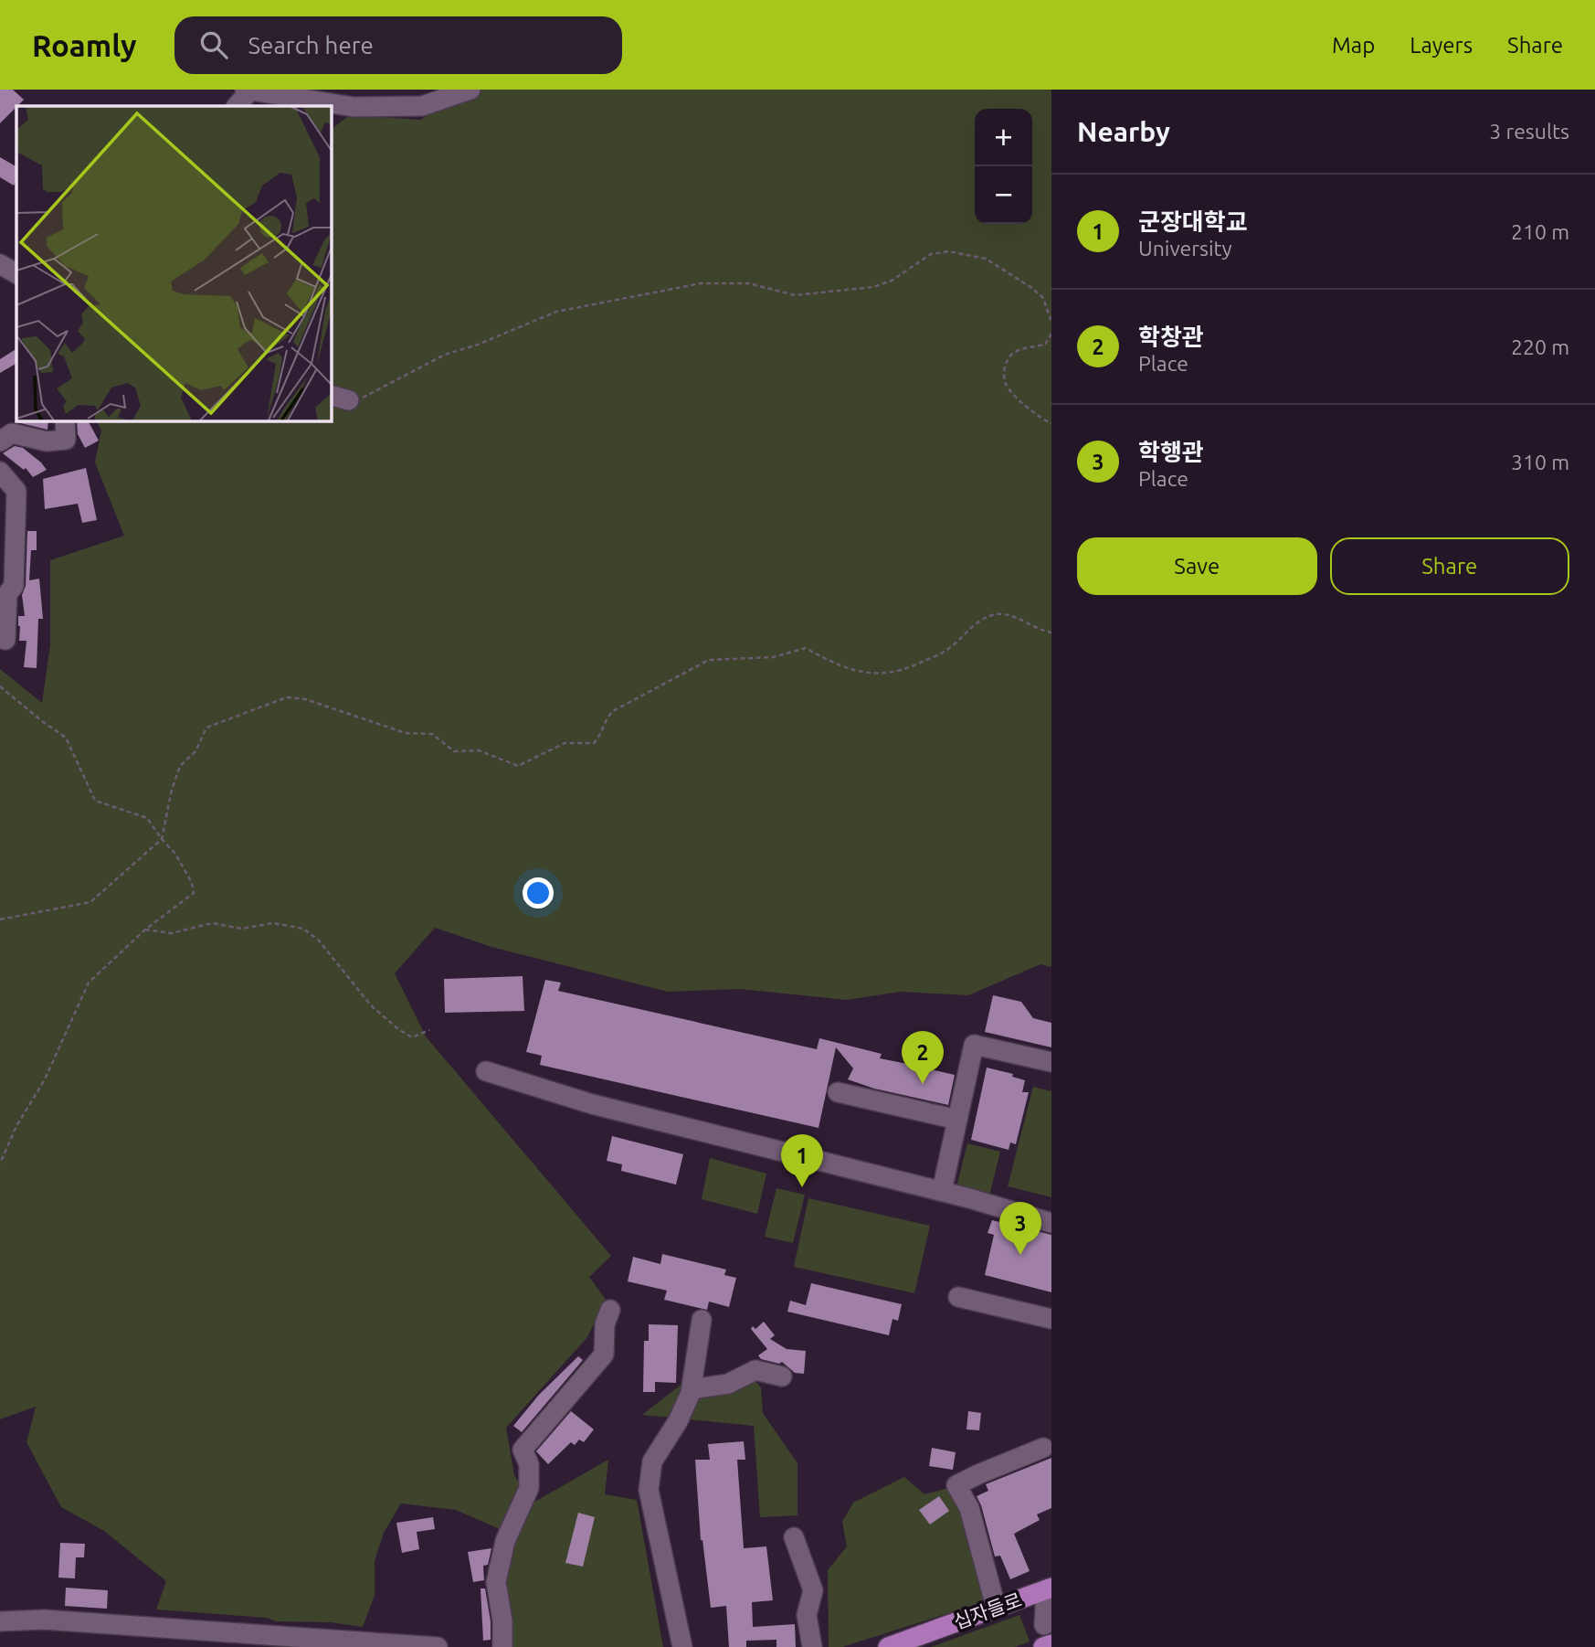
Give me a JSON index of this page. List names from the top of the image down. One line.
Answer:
{"streets":{"main road":["십자들로"]},"page":{"header":"Roamly","search":"Search here","nav":["Map","Layers","Share"],"heading":["Nearby","3 results"],"map_buttons":["+","−"],"list":[{"mark":"1","name":"군장대학교","note":"University","value":"210 m"},{"mark":"2","name":"학창관","note":"Place","value":"220 m"},{"mark":"3","name":"학행관","note":"Place","value":"310 m"}],"buttons":["Save","Share"],"pins":["2","1","3"]}}
